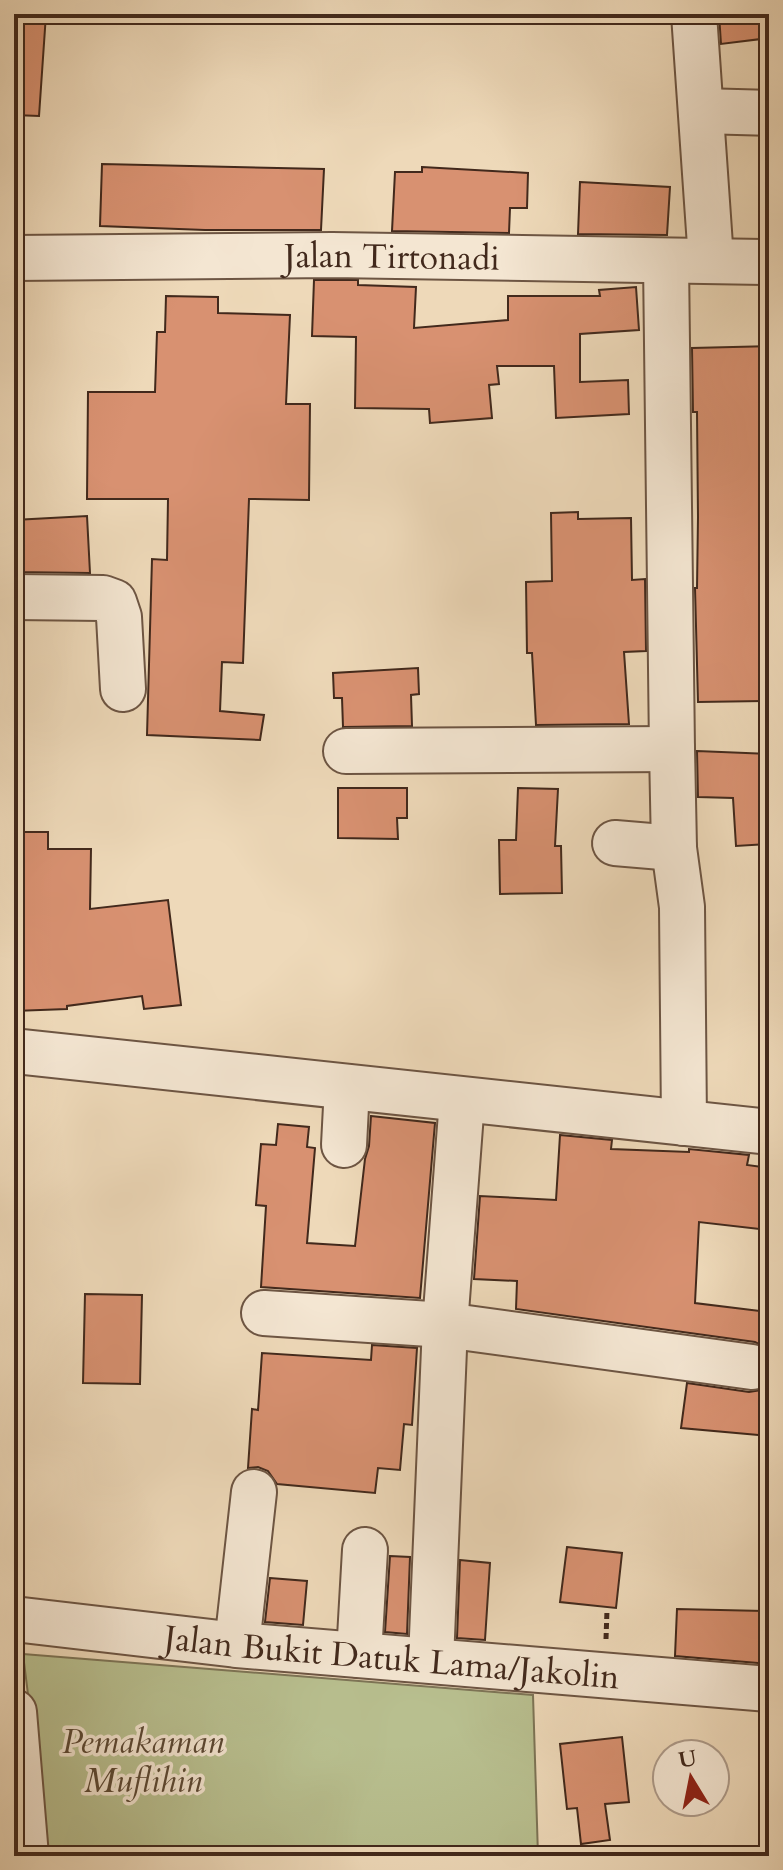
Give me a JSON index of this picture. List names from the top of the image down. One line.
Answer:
{"streets":{"street":["Jalan Tirtonadi","Jalan Bukit Datuk Lama/Jakolin"]},"parks":["Pemakaman Muflihin"],"north":"top"}
